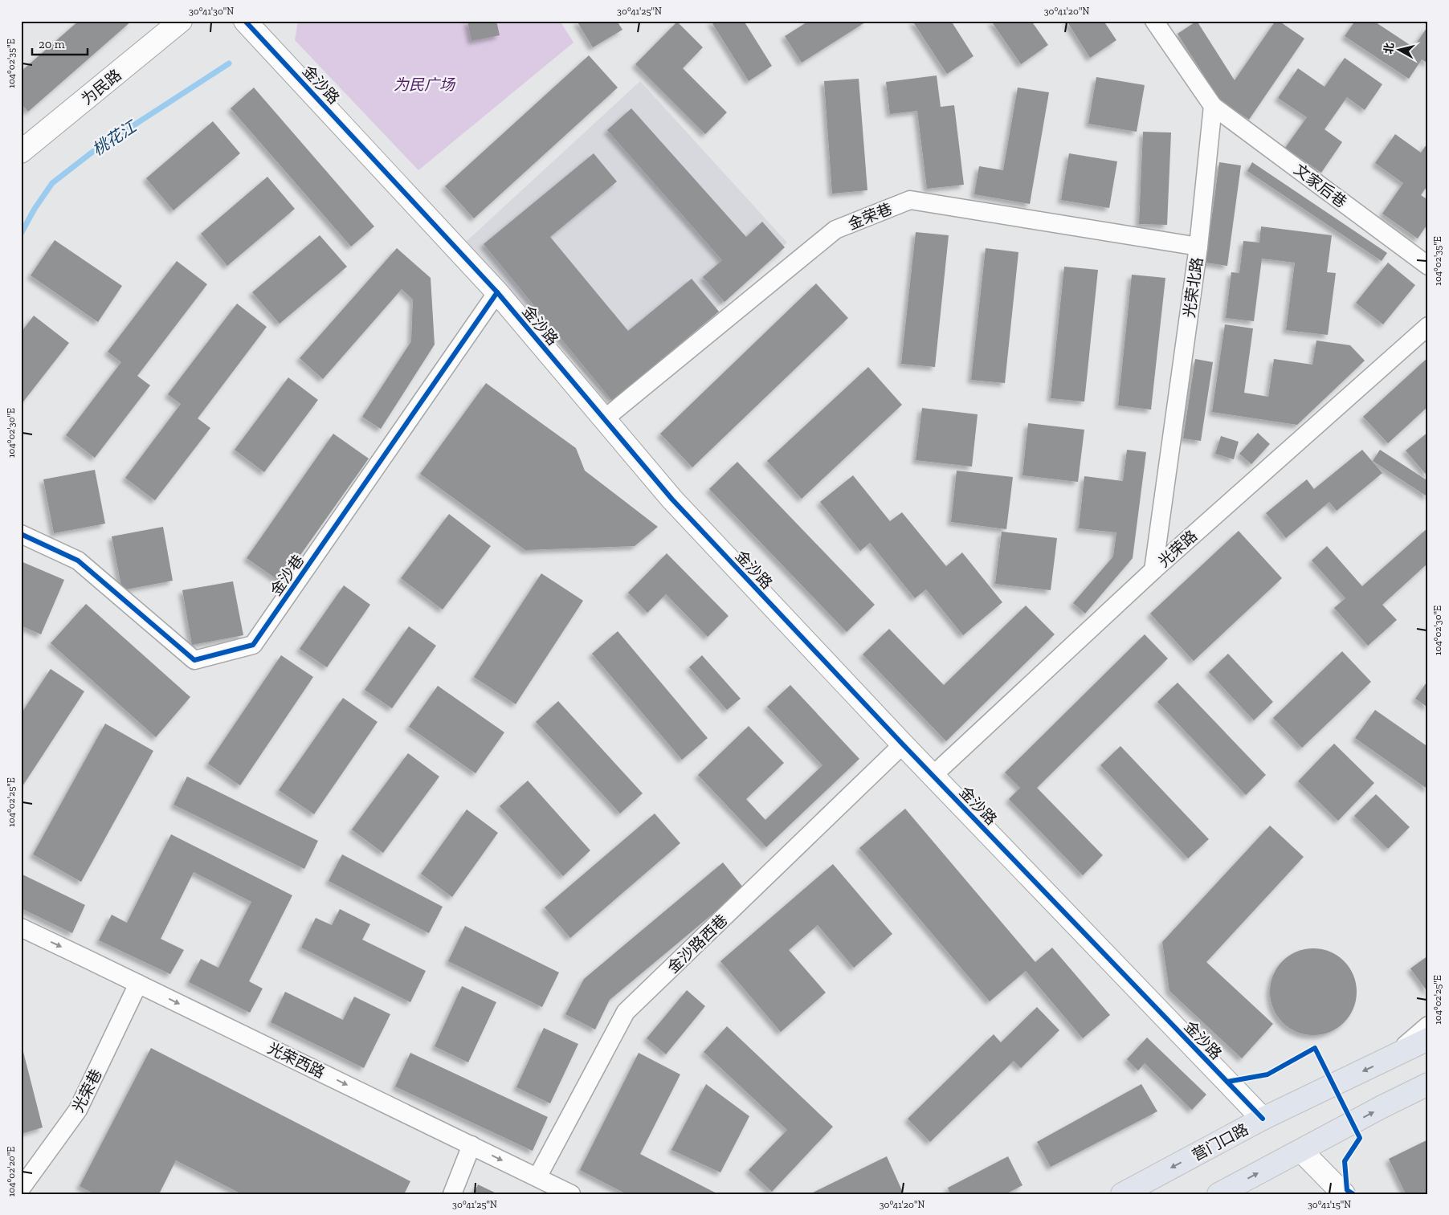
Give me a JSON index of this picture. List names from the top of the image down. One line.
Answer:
{"streets":{"highway":["营门口路"],"street":["金沙路","为民路","文家后巷","金荣巷","光荣北路","光荣路","金沙巷","金沙路西巷","光荣西路","光荣巷"]},"crossings":[["金沙路","金荣巷"],["金沙路","光荣路"],["金沙路","金沙巷"],["金沙路","金沙路西巷"],["金沙路","营门口路"],["文家后巷","光荣北路"],["金荣巷","光荣北路"],["光荣北路","光荣路"],["金沙路西巷","光荣西路"],["光荣西路","光荣巷"]],"one_way":["光荣西路"],"water":["桃花江"],"parks":["为民广场"],"scale_bar":"20 m","north":"left","coordinates":["30°41'30\"N","30°41'25\"N","30°41'20\"N","104°02'35\"E","104°02'30\"E","104°02'25\"E","104°02'20\"E","30°41'15\"N"]}
